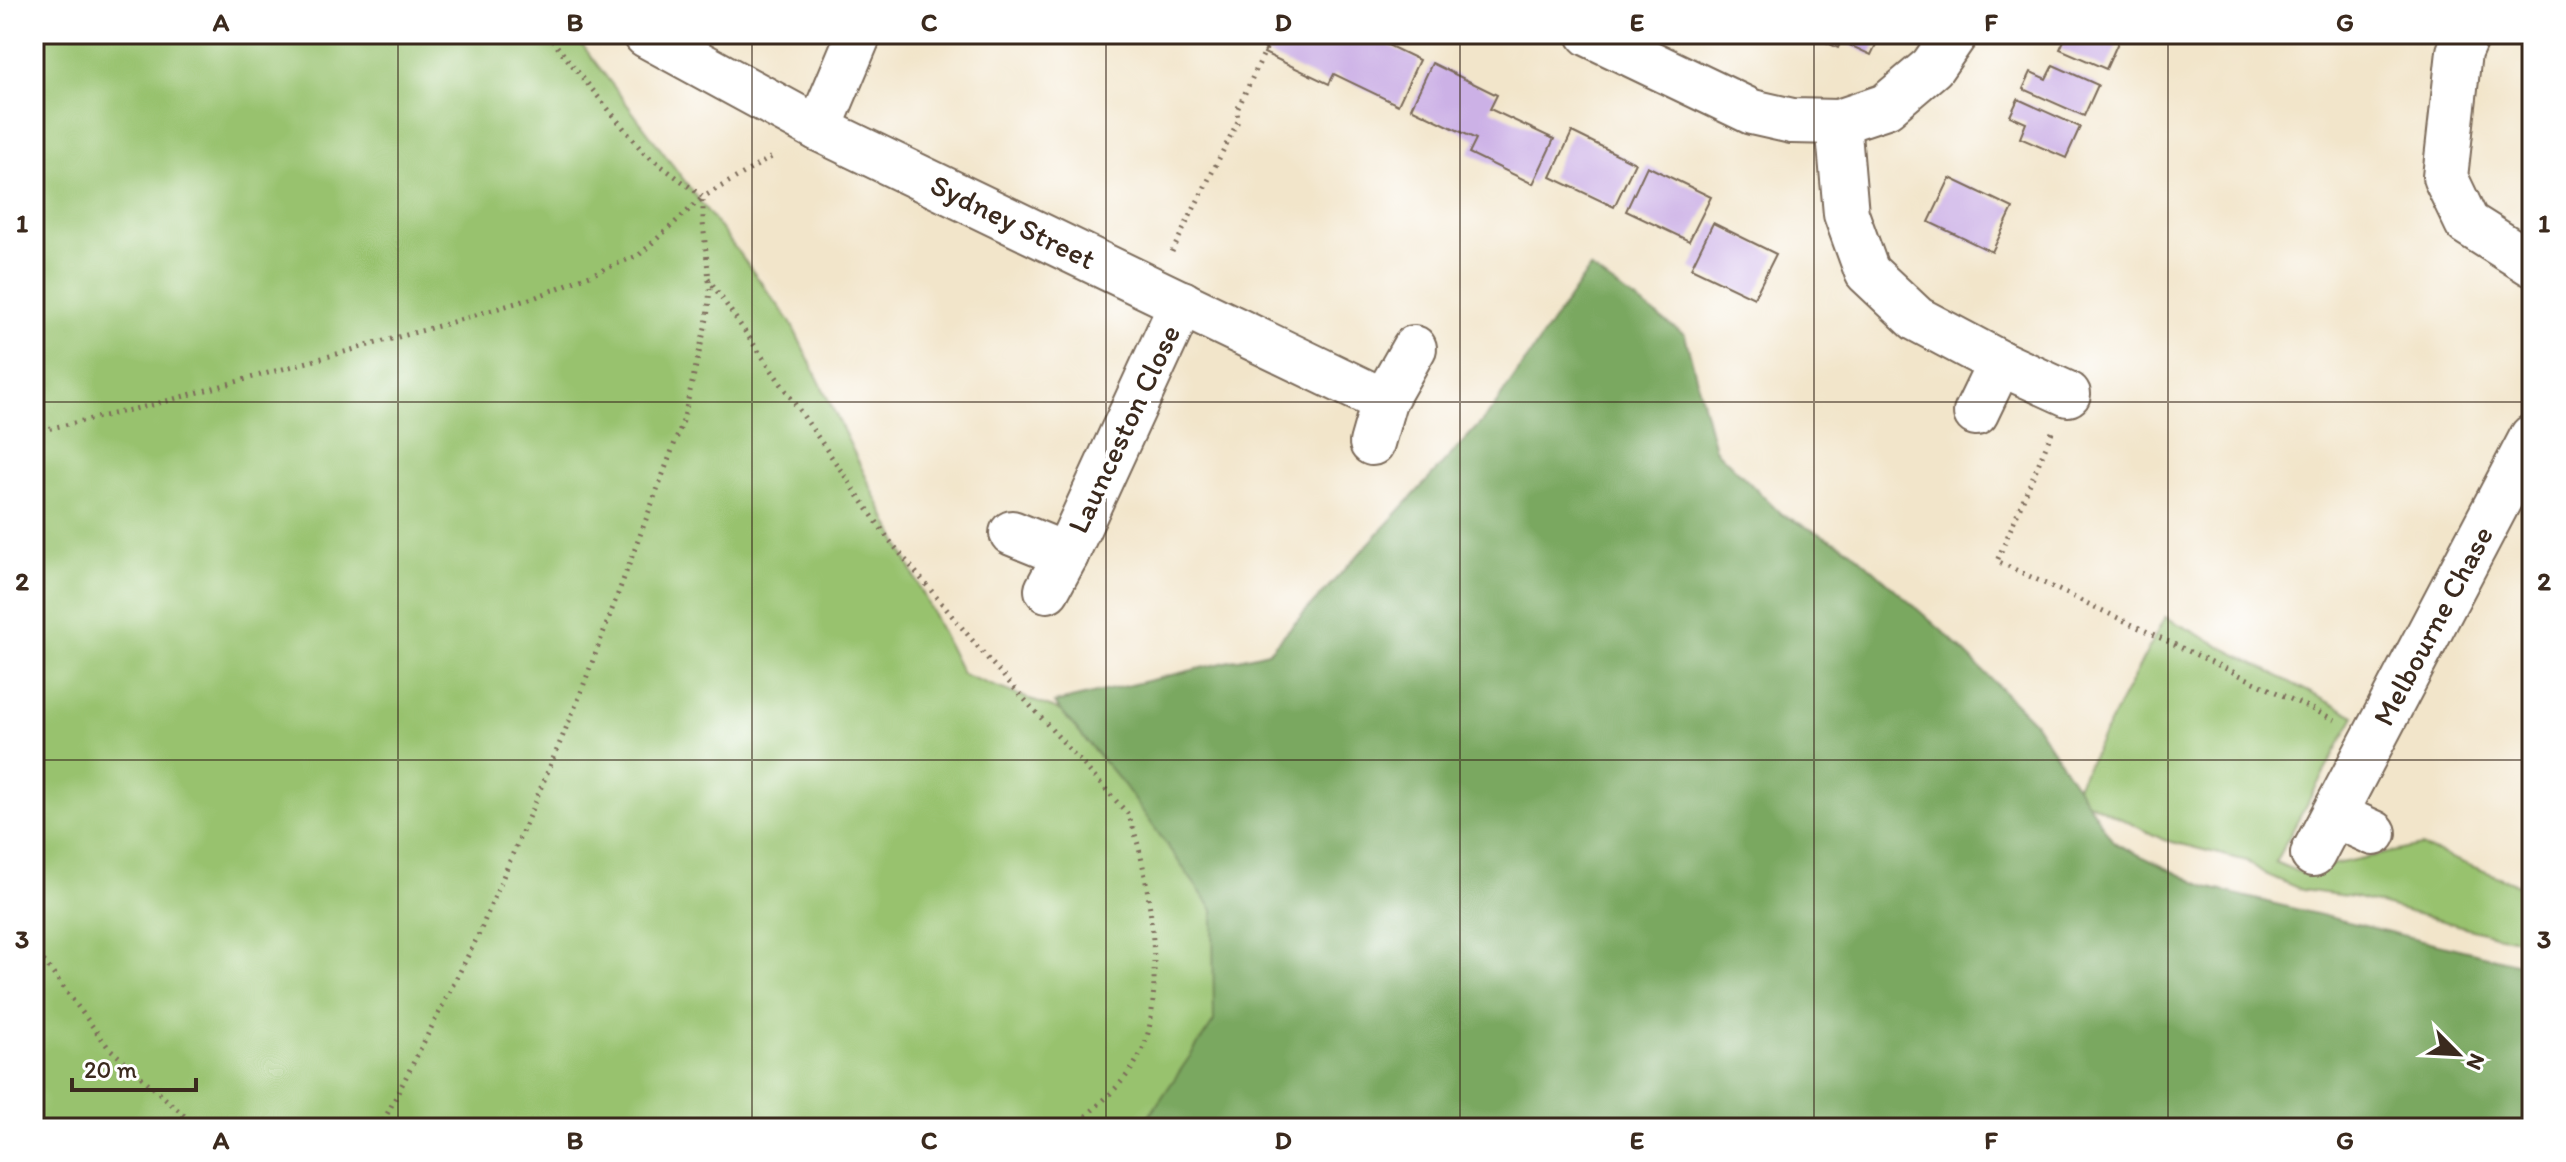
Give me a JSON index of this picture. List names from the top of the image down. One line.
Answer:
{"streets":{"street":["Sydney Street","Launceston Close","Melbourne Chase"]},"crossings":[["Sydney Street","Launceston Close"]],"scale_bar":"20 m","north":"bottom right","grid":{"columns":["A","B","C","D","E","F","G"],"rows":["1","2","3"]}}
